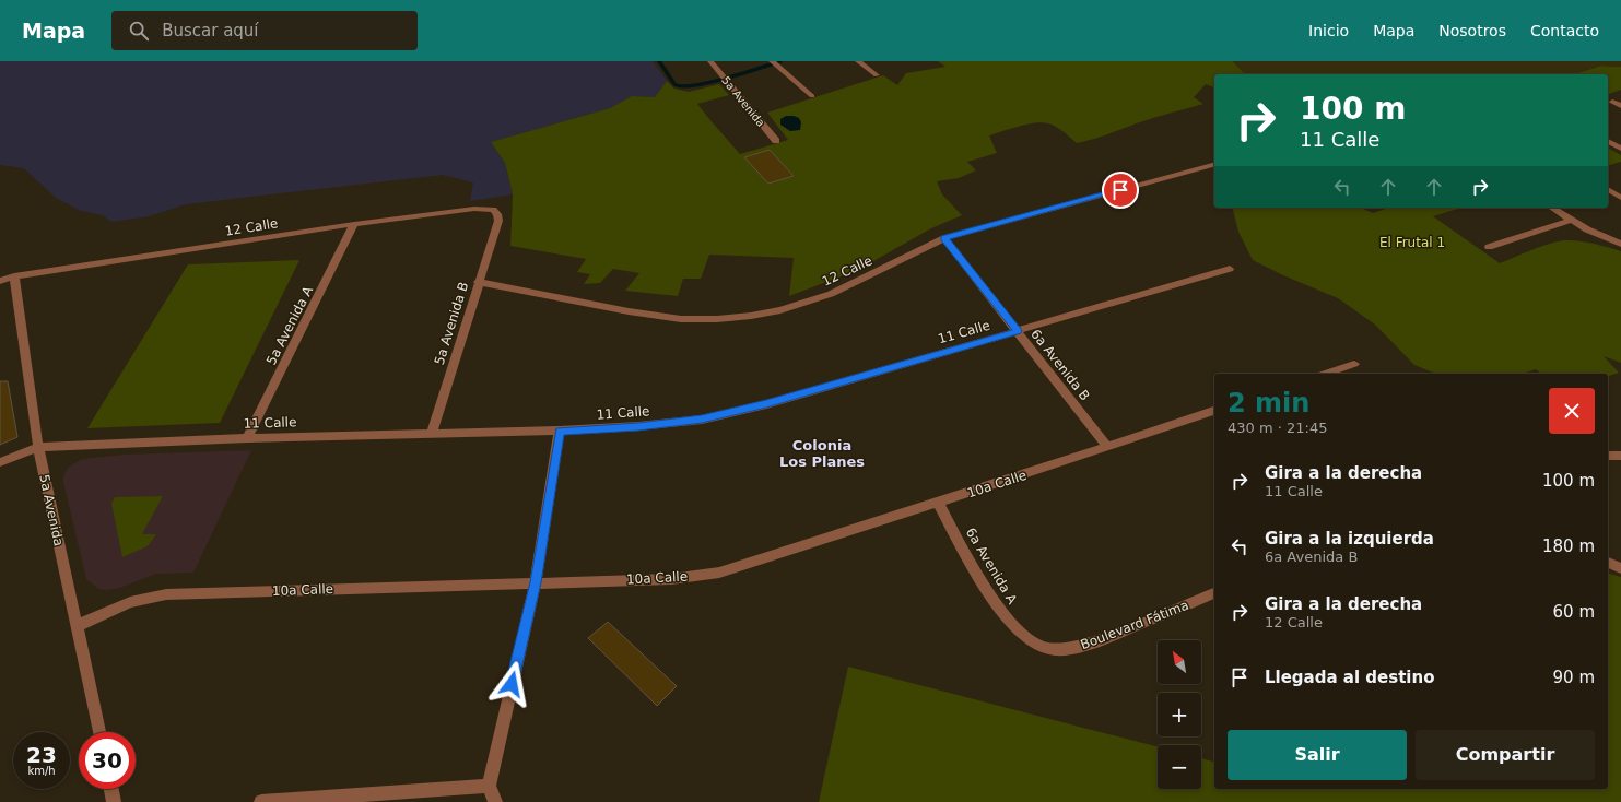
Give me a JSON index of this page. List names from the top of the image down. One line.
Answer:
{"streets":{"street":["5a Avenida","12 Calle","5a Avenida B","5a Avenida A","11 Calle","6a Avenida B","10a Calle","6a Avenida A","Boulevard Fátima"]},"crossings":[["5a Avenida","12 Calle"],["5a Avenida","11 Calle"],["5a Avenida","10a Calle"],["12 Calle","5a Avenida B"],["12 Calle","5a Avenida A"],["12 Calle","6a Avenida B"],["5a Avenida B","11 Calle"],["5a Avenida A","11 Calle"],["11 Calle","6a Avenida B"],["6a Avenida B","10a Calle"],["10a Calle","6a Avenida A"],["6a Avenida A","Boulevard Fátima"]],"districts":["Colonia Los Planes"],"parks":["El Frutal 1"],"north":"top left","page":{"header":"Mapa","search":"Buscar aquí","nav":["Inicio","Mapa","Nosotros","Contacto"],"turn":["100 m","11 Calle"],"heading":["2 min","430 m · 21:45"],"list":[{"name":"Gira a la derecha","note":"11 Calle","value":"100 m"},{"name":"Gira a la izquierda","note":"6a Avenida B","value":"180 m"},{"name":"Gira a la derecha","note":"12 Calle","value":"60 m"},{"name":"Llegada al destino","value":"90 m"}],"map_buttons":["+","−"],"buttons":["Salir","Compartir"],"speed":"23 km/h","limit":"30"}}
